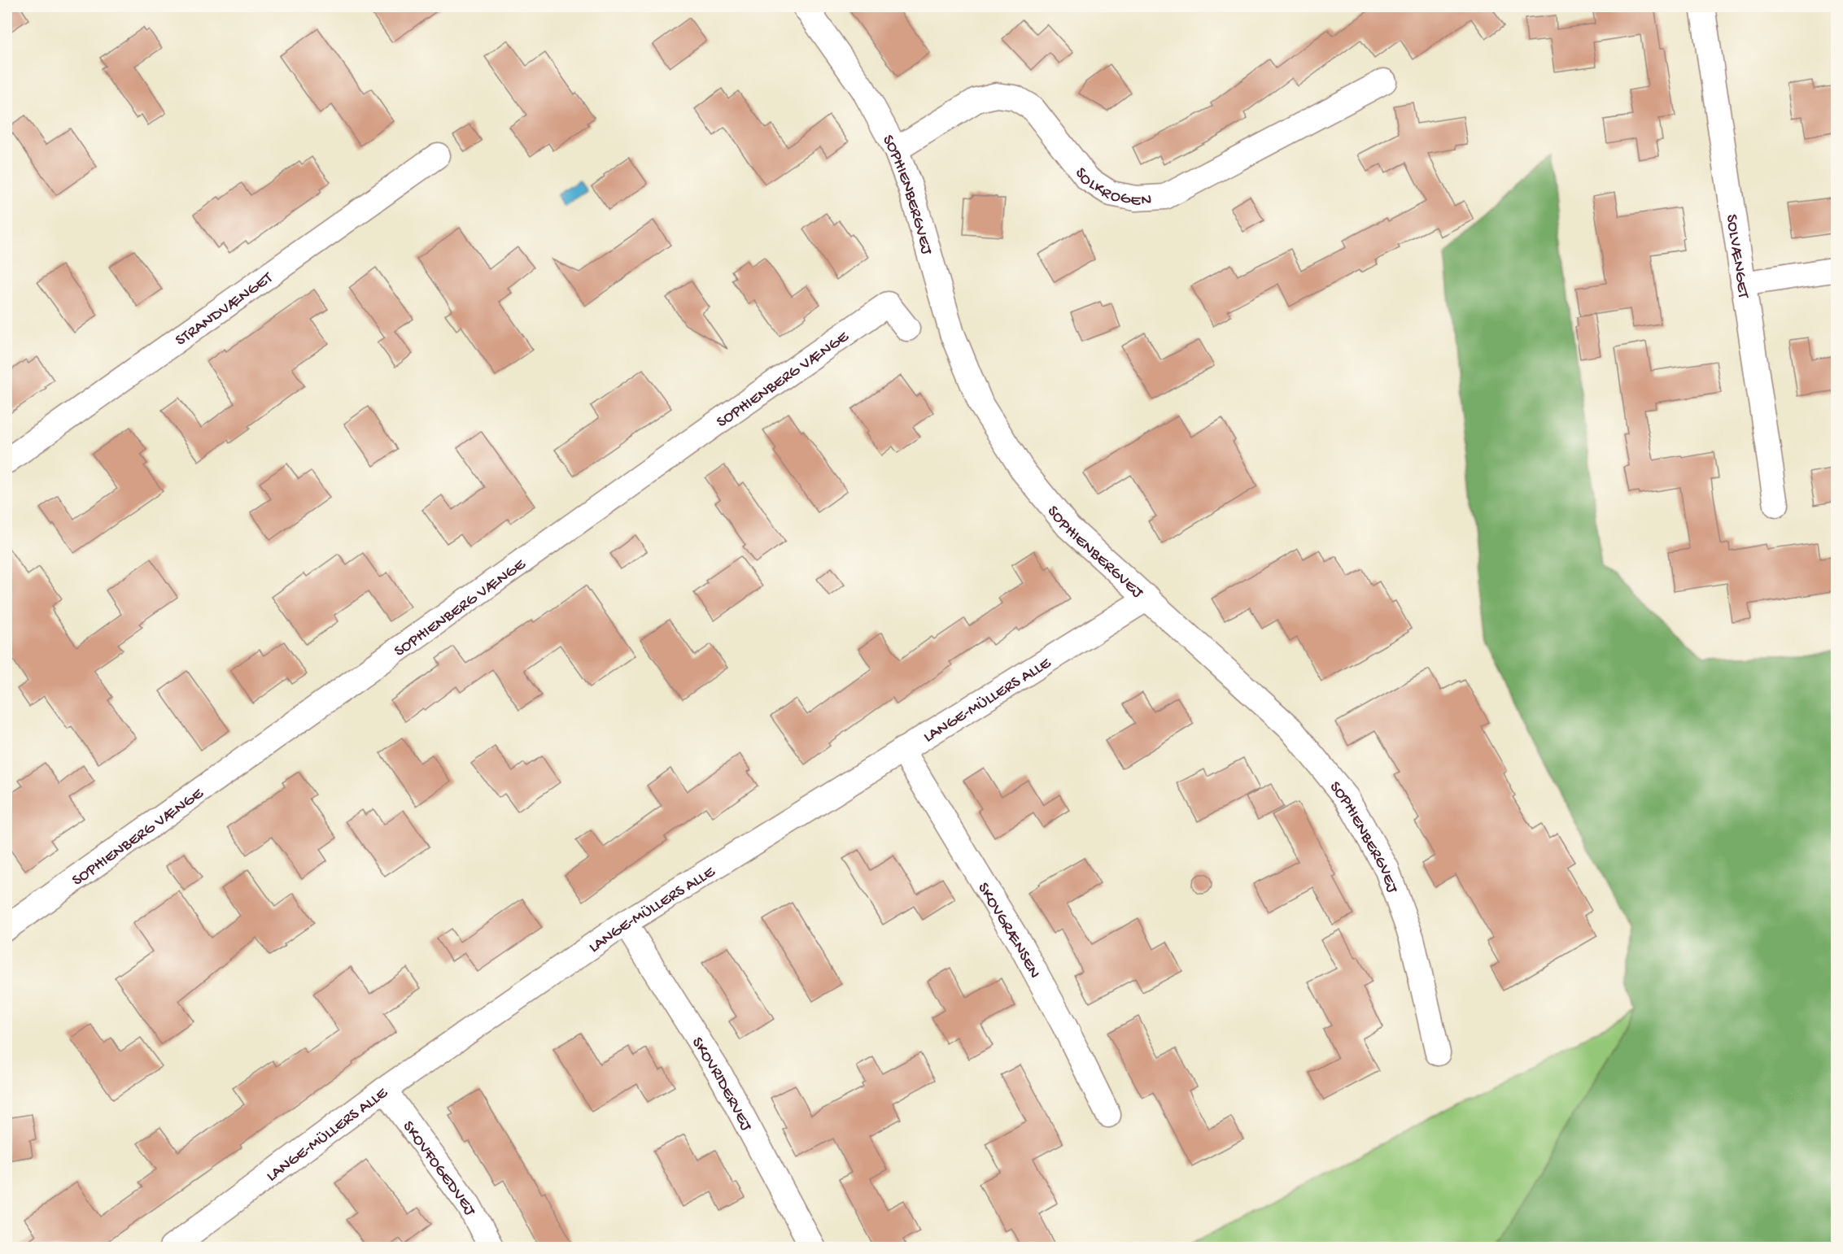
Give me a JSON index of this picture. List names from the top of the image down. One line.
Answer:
{"streets":{"street":["SOLKROGEN","SOPHIENBERGVEJ","SOLVÆNGET","STRANDVÆNGET","SOPHIENBERG VÆNGE","LANGE-MÜLLERS ALLE","SKOVGRÆNSEN","SKOVRIDERVEJ","SKOVFOGEDVEJ"]},"crossings":[["SOLKROGEN","SOPHIENBERGVEJ"],["SOPHIENBERGVEJ","LANGE-MÜLLERS ALLE"],["LANGE-MÜLLERS ALLE","SKOVGRÆNSEN"],["LANGE-MÜLLERS ALLE","SKOVRIDERVEJ"],["LANGE-MÜLLERS ALLE","SKOVFOGEDVEJ"]]}
